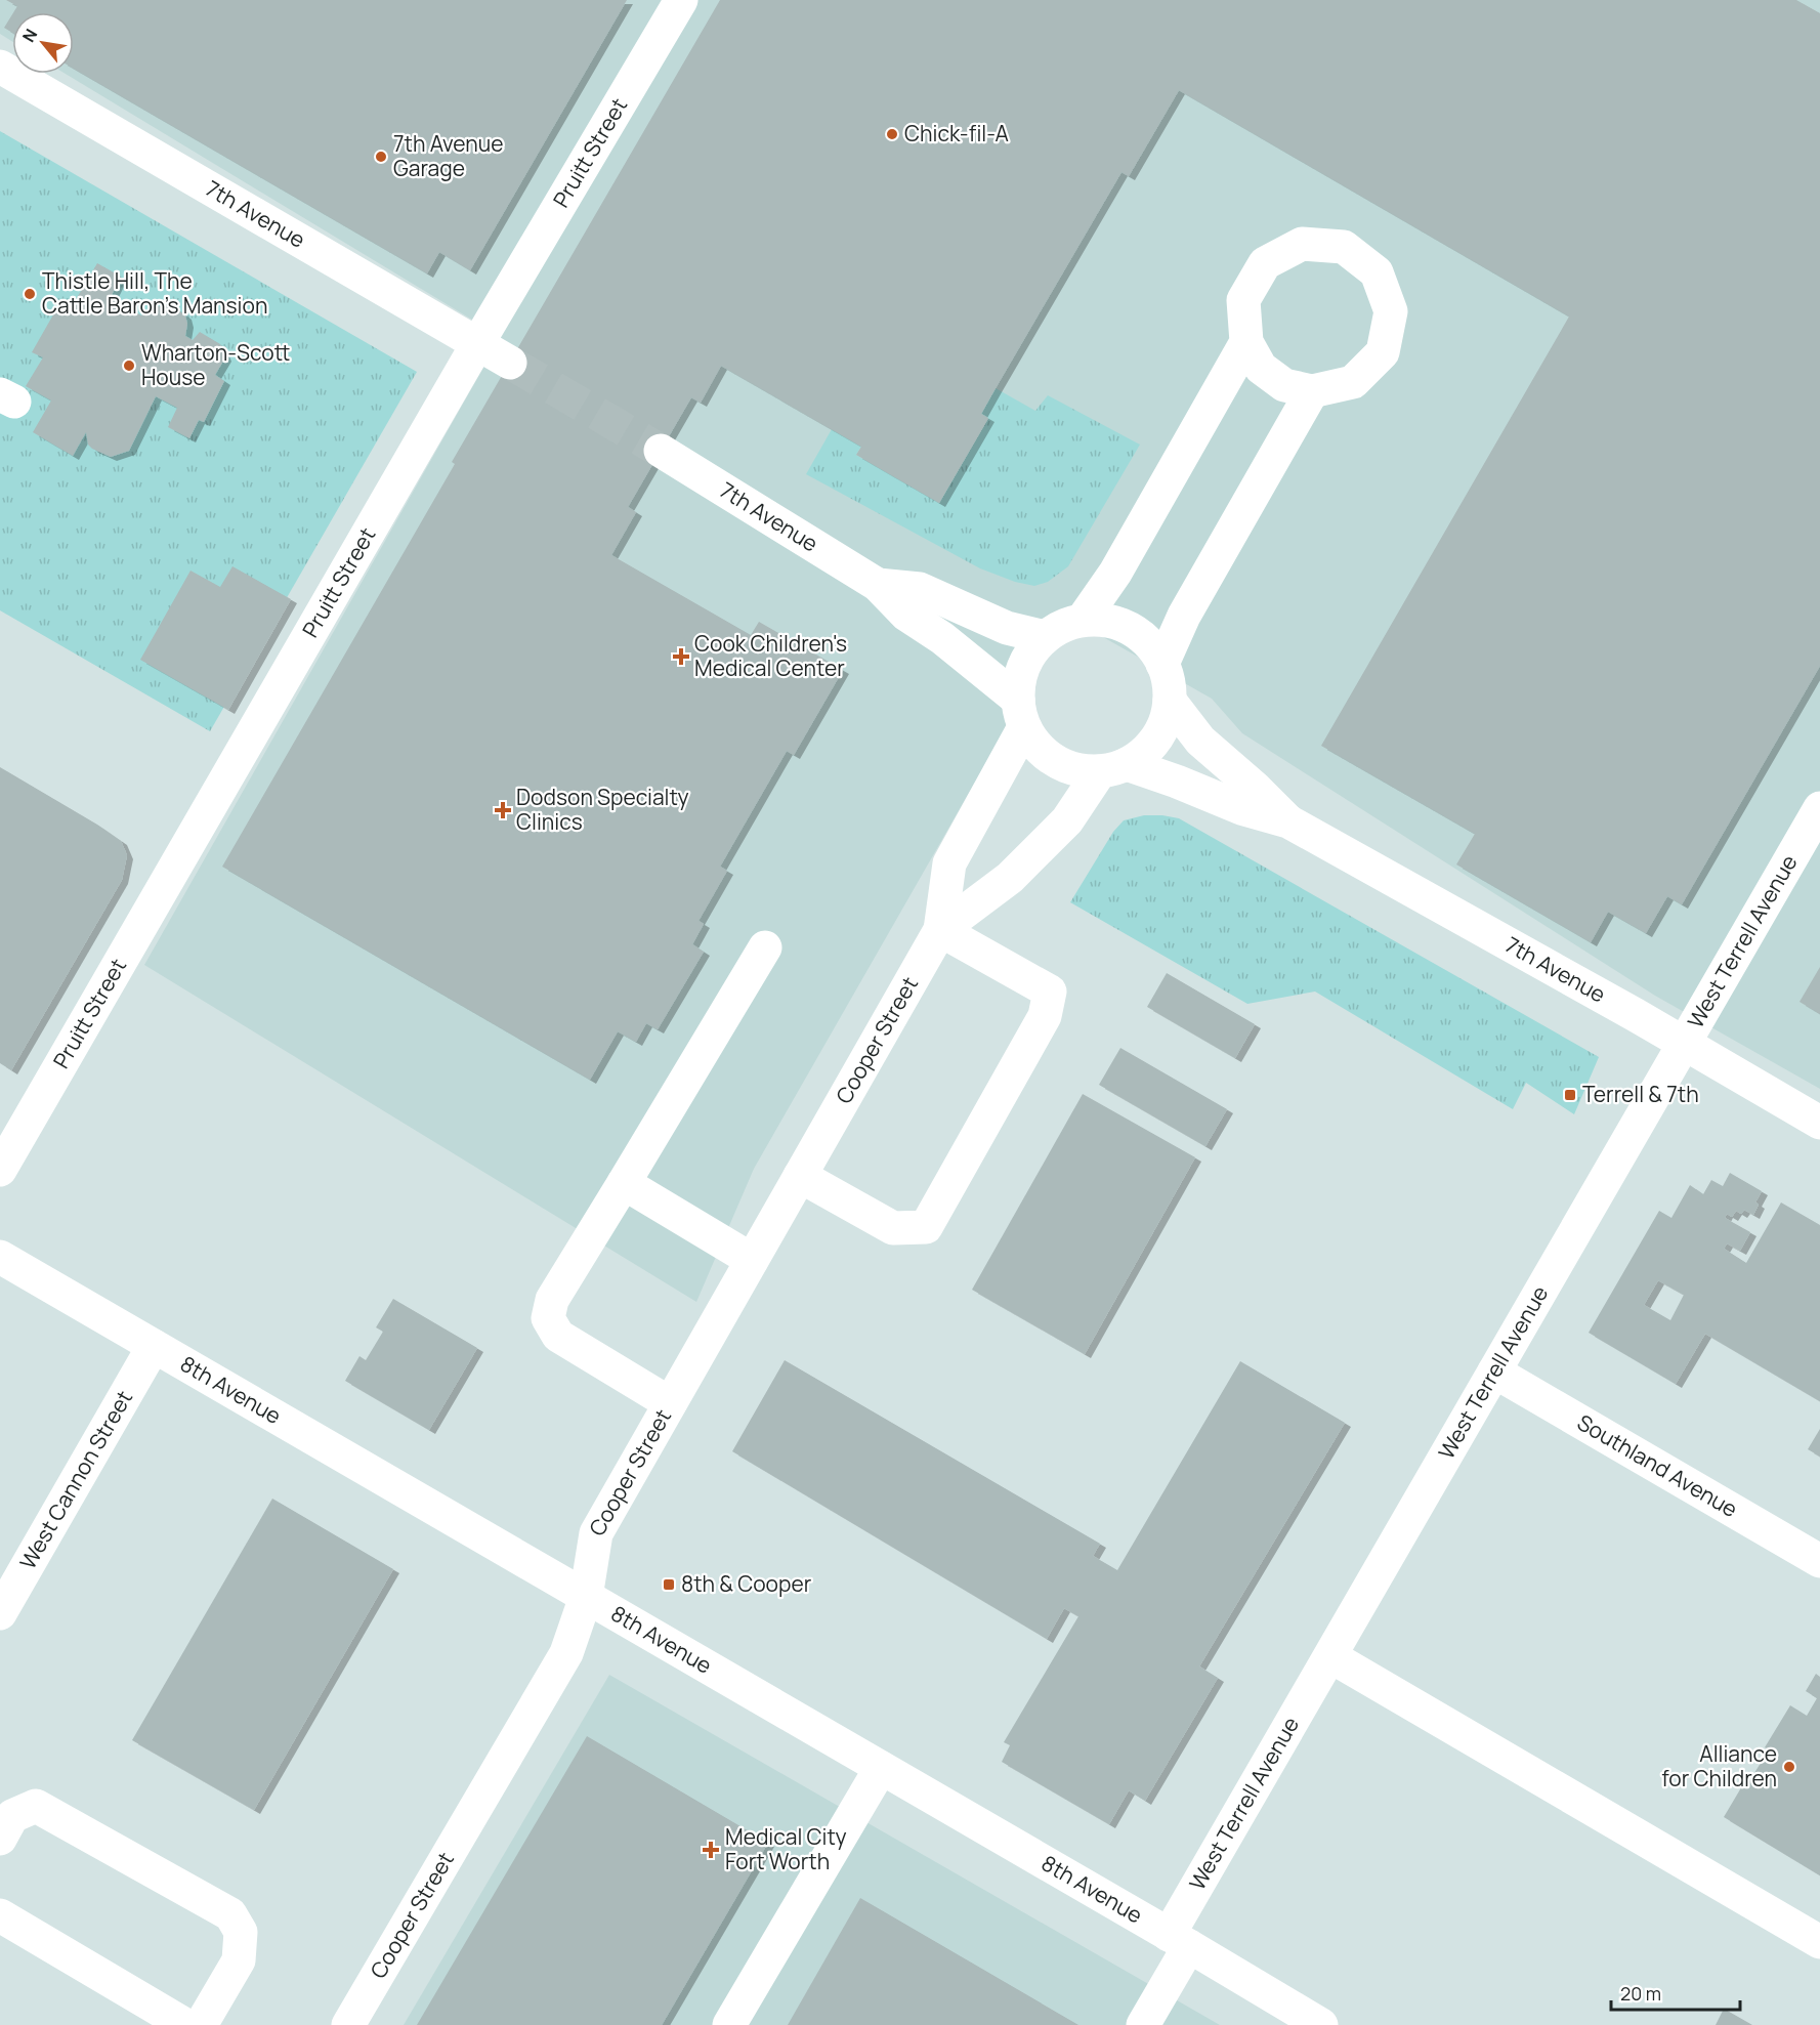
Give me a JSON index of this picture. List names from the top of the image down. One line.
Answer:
{"streets":{"street":["Pruitt Street","7th Avenue","West Terrell Avenue","Cooper Street","8th Avenue","Southland Avenue","West Cannon Street"]},"crossings":[["Pruitt Street","7th Avenue"],["7th Avenue","West Terrell Avenue"],["7th Avenue","Cooper Street"],["West Terrell Avenue","8th Avenue"],["West Terrell Avenue","Southland Avenue"],["Cooper Street","8th Avenue"],["8th Avenue","West Cannon Street"]],"places":{"other":["Chick-fil-A","7th Avenue Garage","Thistle Hill, The Cattle Baron's Mansion","Wharton-Scott House","Alliance for Children"],"health":["Cook Children's Medical Center","Dodson Specialty Clinics","Medical City Fort Worth"],"transit":["Terrell & 7th","8th & Cooper"]},"scale_bar":"20 m","north":"top left"}
